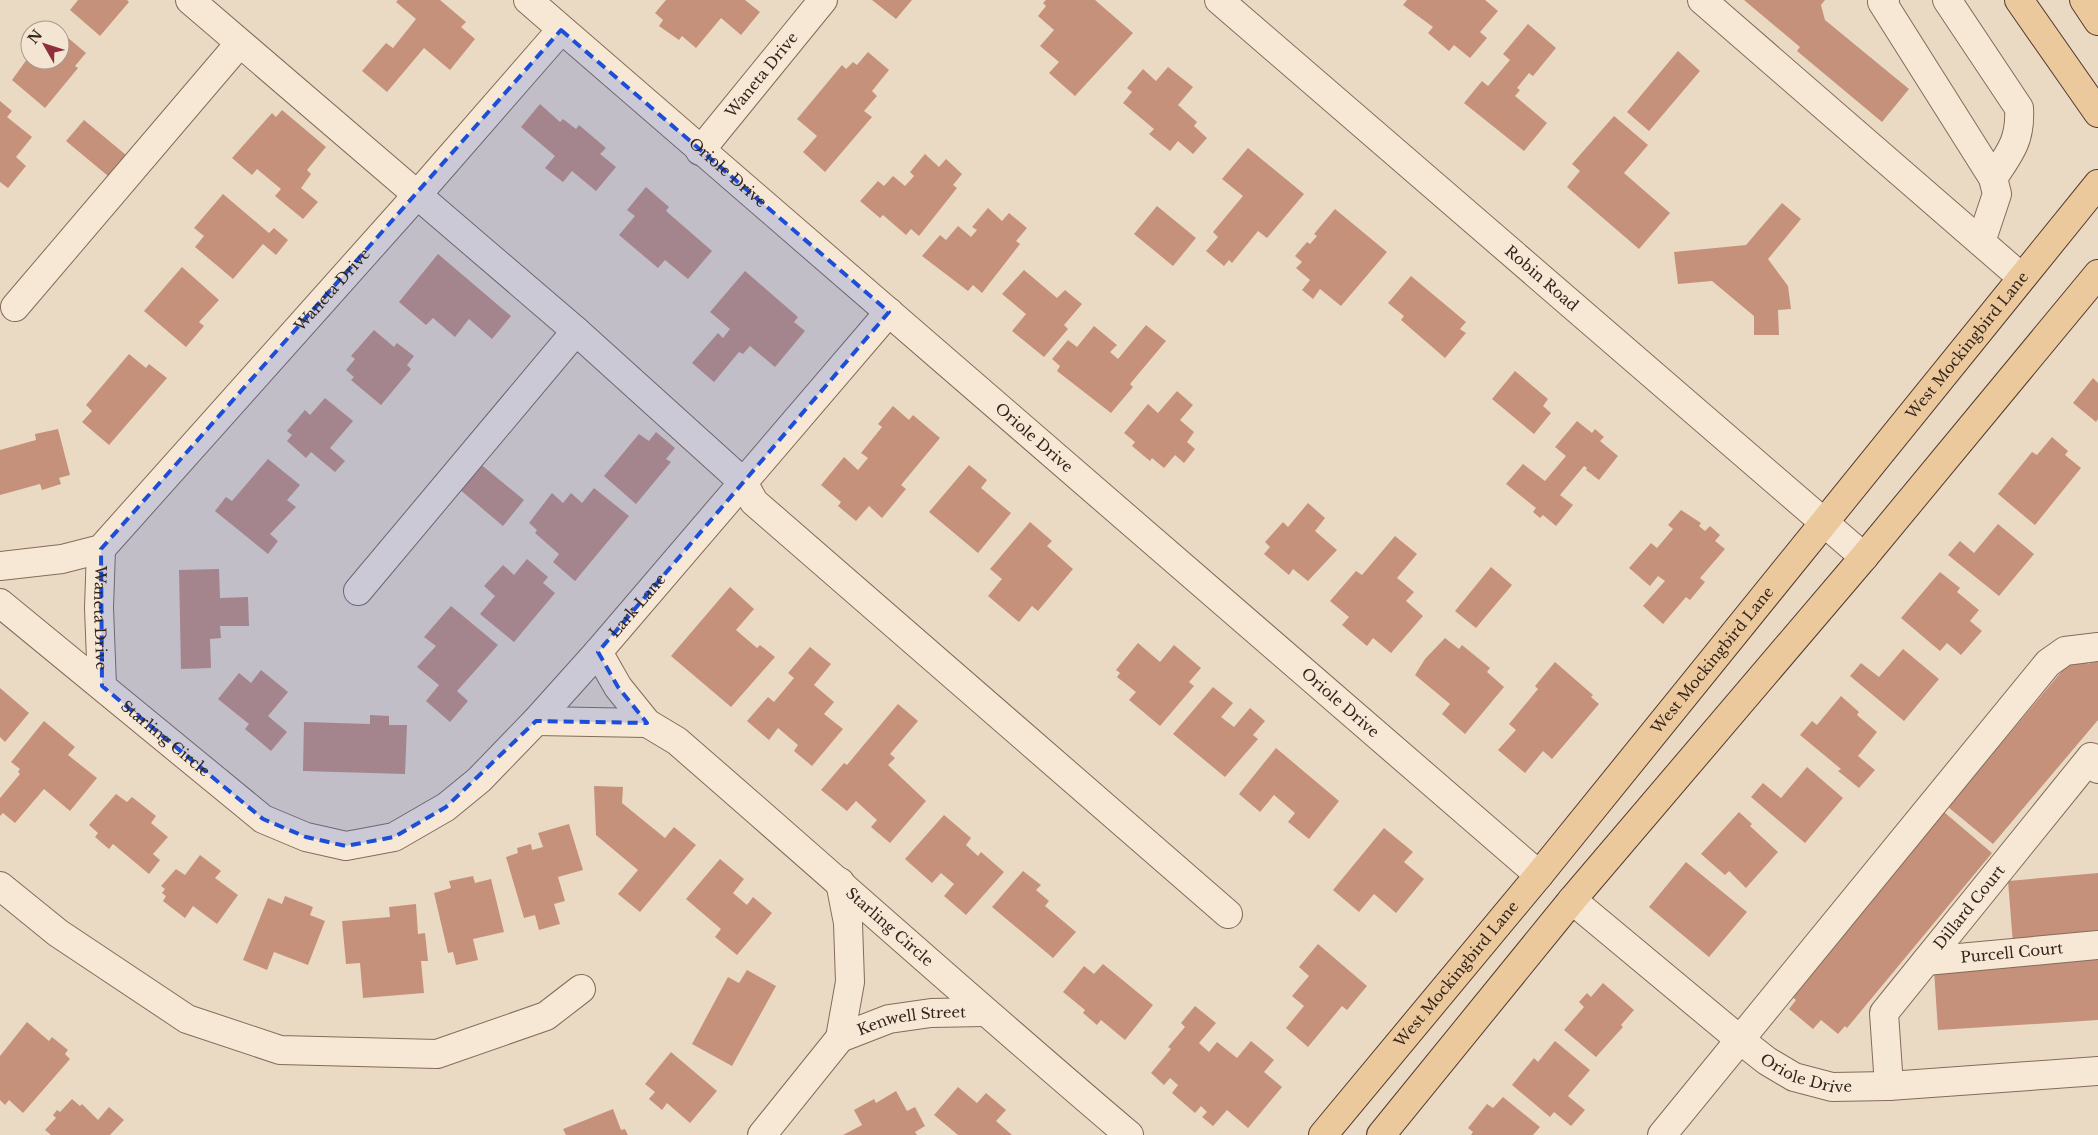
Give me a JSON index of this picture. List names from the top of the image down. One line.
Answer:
{"streets":{"main road":["West Mockingbird Lane"],"street":["Waneta Drive","Oriole Drive","Robin Road","Lark Lane","Starling Circle","Dillard Court","Purcell Court","Kenwell Street"]},"crossings":[["Waneta Drive","Oriole Drive"],["Waneta Drive","Starling Circle"],["Oriole Drive","West Mockingbird Lane"],["Oriole Drive","Lark Lane"],["Oriole Drive","Dillard Court"],["Robin Road","West Mockingbird Lane"],["Lark Lane","Starling Circle"],["Starling Circle","Kenwell Street"],["Dillard Court","Purcell Court"]],"north":"top left"}
